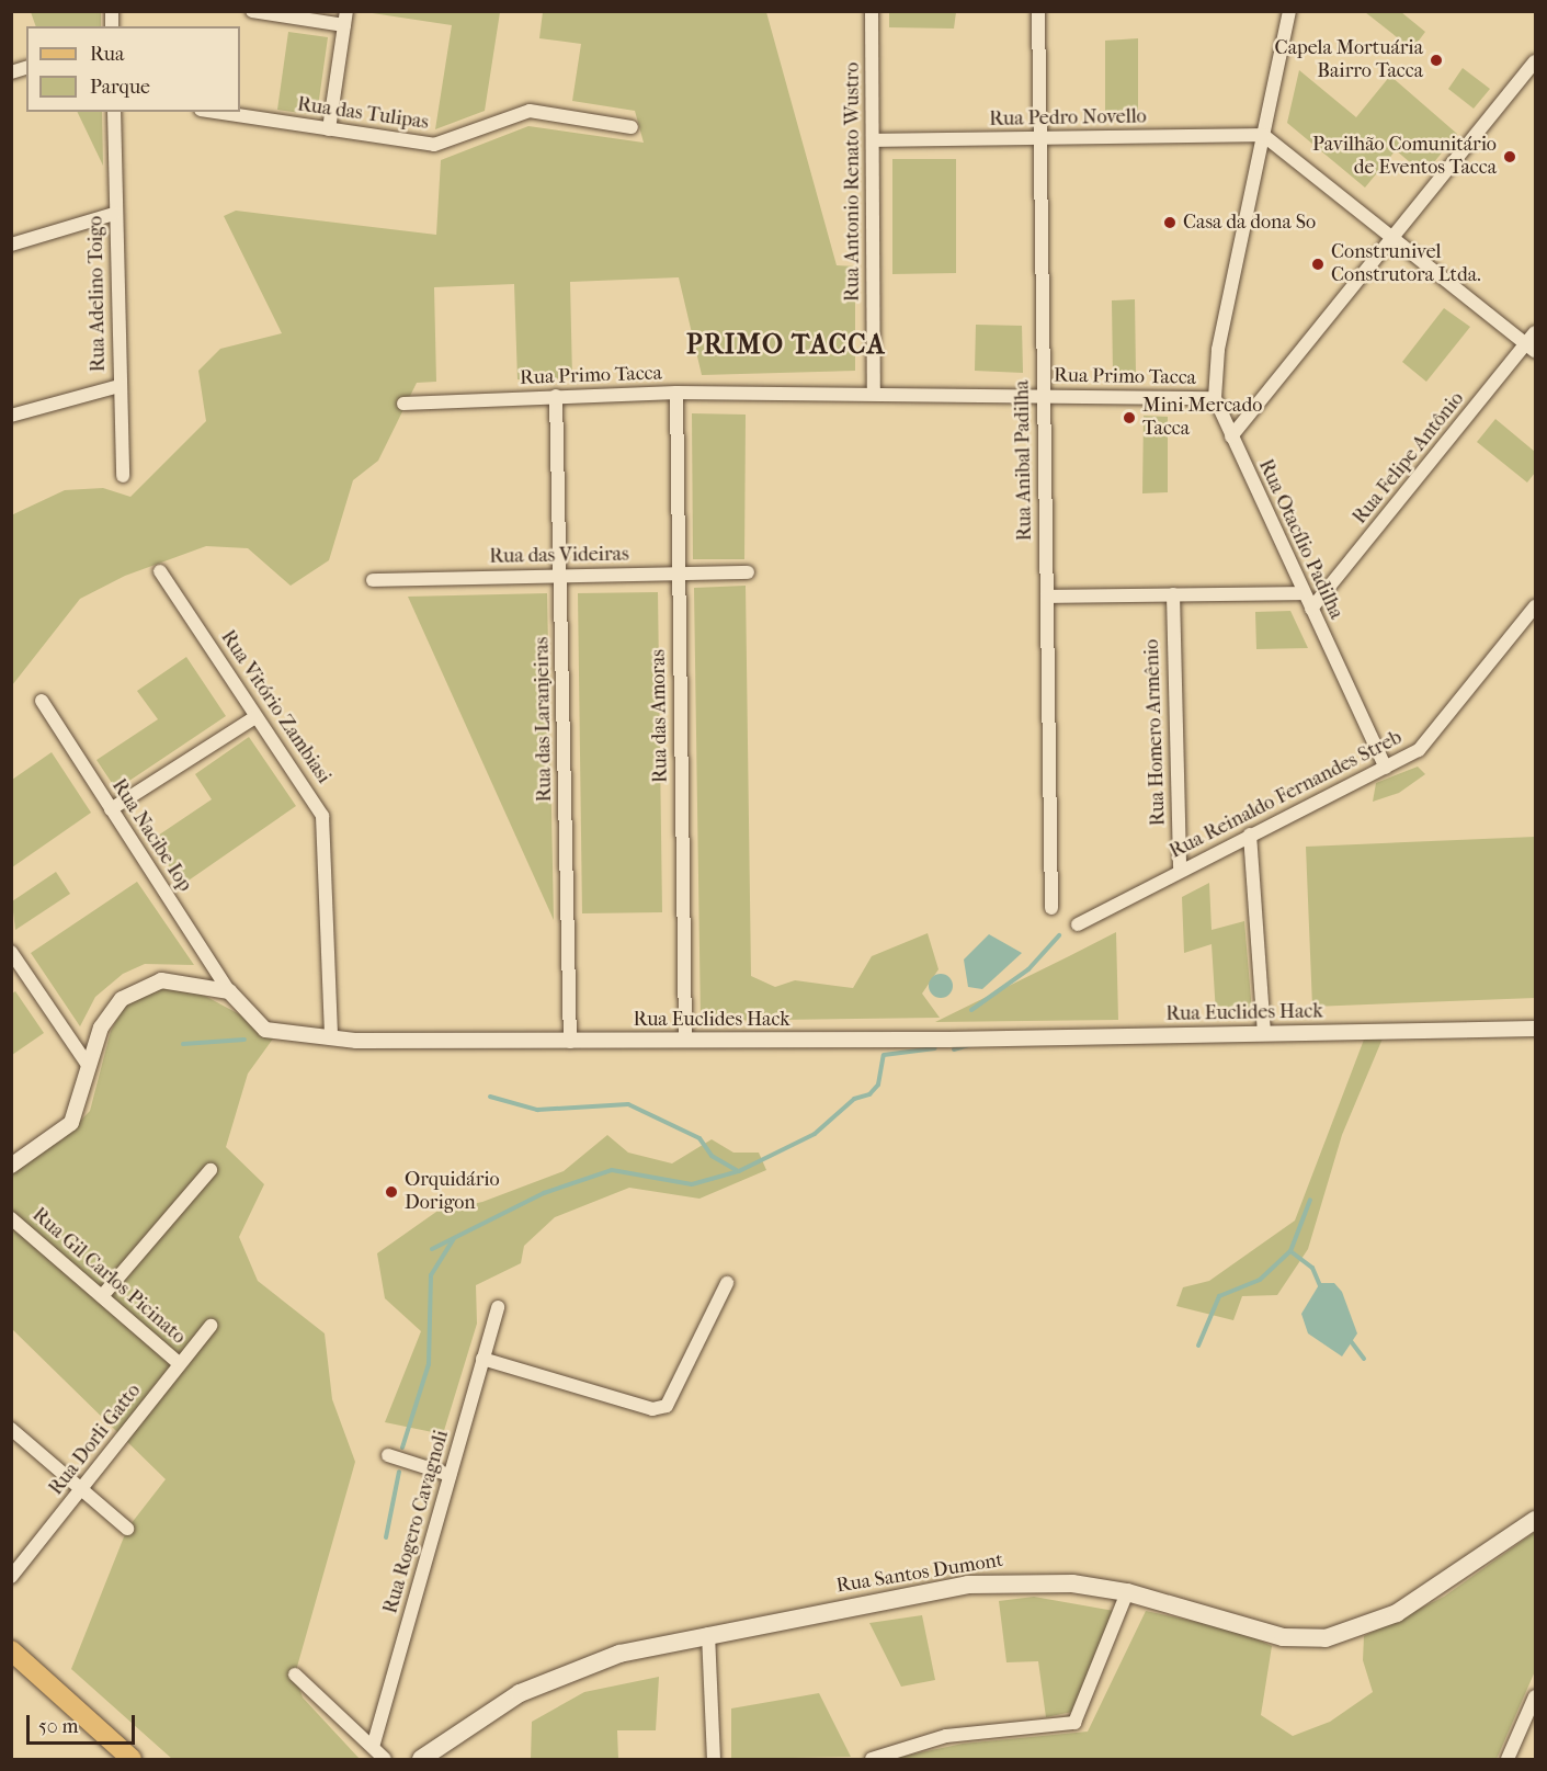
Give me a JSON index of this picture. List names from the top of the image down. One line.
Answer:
{"streets":{"main road":["Rua Santos Dumont"],"street":["Rua das Tulipas","Rua Pedro Novello","Rua Antonio Renato Wustro","Rua Adelino Toigo","Rua Primo Tacca","Rua Felipe Antônio","Rua Anibal Padilha","Rua Otacílio Padilha","Rua das Videiras","Rua Vitório Zambiasi","Rua das Amoras","Rua das Laranjeiras","Rua Homero Armênio","Rua Reinaldo Fernandes Streb","Rua Nacibe Iop","Rua Euclides Hack","Rua Gil Carlos Picinato","Rua Dorli Gatto","Rua Rogero Cavagnoli"]},"crossings":[["Rua Pedro Novello","Rua Antonio Renato Wustro"],["Rua Pedro Novello","Rua Anibal Padilha"],["Rua Pedro Novello","Rua Otacílio Padilha"],["Rua Antonio Renato Wustro","Rua Primo Tacca"],["Rua Primo Tacca","Rua Anibal Padilha"],["Rua Primo Tacca","Rua Otacílio Padilha"],["Rua Primo Tacca","Rua das Amoras"],["Rua Primo Tacca","Rua das Laranjeiras"],["Rua Felipe Antônio","Rua Otacílio Padilha"],["Rua Otacílio Padilha","Rua Reinaldo Fernandes Streb"],["Rua das Videiras","Rua das Amoras"],["Rua das Videiras","Rua das Laranjeiras"],["Rua Vitório Zambiasi","Rua Euclides Hack"],["Rua das Amoras","Rua Euclides Hack"],["Rua das Laranjeiras","Rua Euclides Hack"],["Rua Homero Armênio","Rua Reinaldo Fernandes Streb"],["Rua Nacibe Iop","Rua Euclides Hack"],["Rua Gil Carlos Picinato","Rua Dorli Gatto"]],"districts":["PRIMO TACCA"],"places":["Capela Mortuária Bairro Tacca","Pavilhão Comunitário de Eventos Tacca","Casa da dona So","Construnivel Construtora Ltda.","Mini Mercado Tacca","Orquidário Dorigon"],"legend":["Rua","Parque"],"scale_bar":"50 m"}
